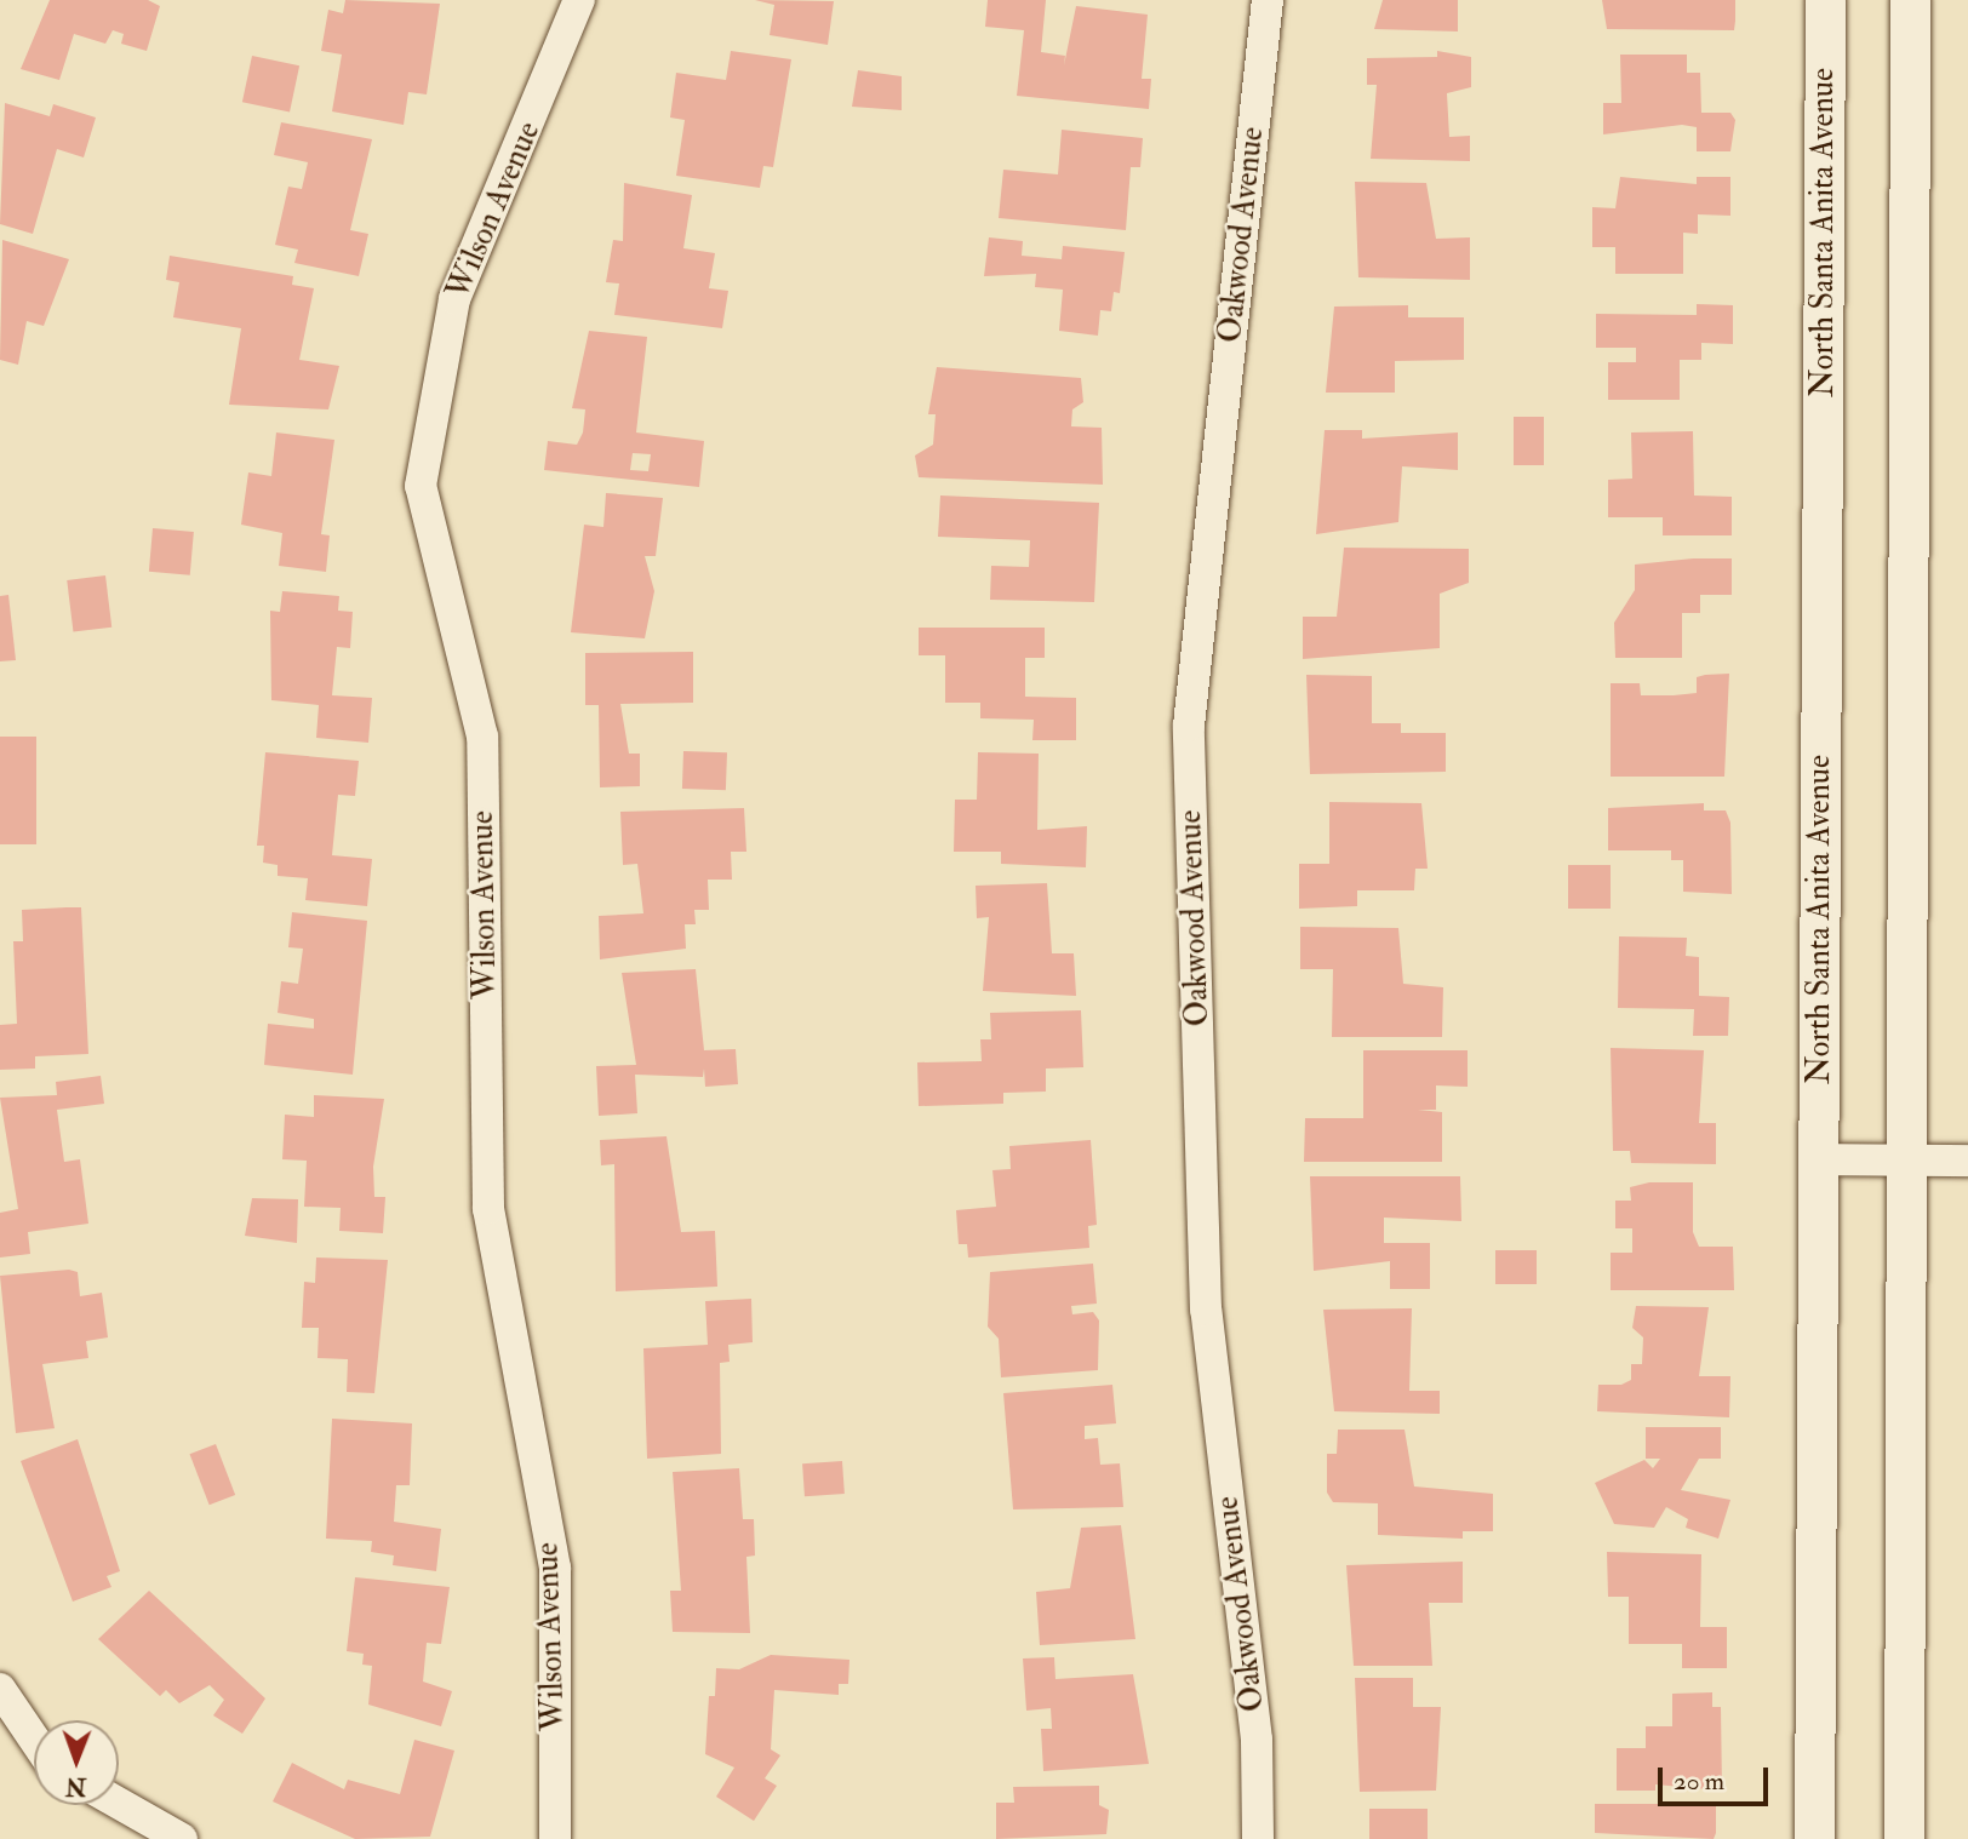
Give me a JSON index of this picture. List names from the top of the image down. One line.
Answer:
{"streets":{"street":["Wilson Avenue","North Santa Anita Avenue","Oakwood Avenue"]},"scale_bar":"20 m","north":"bottom"}
